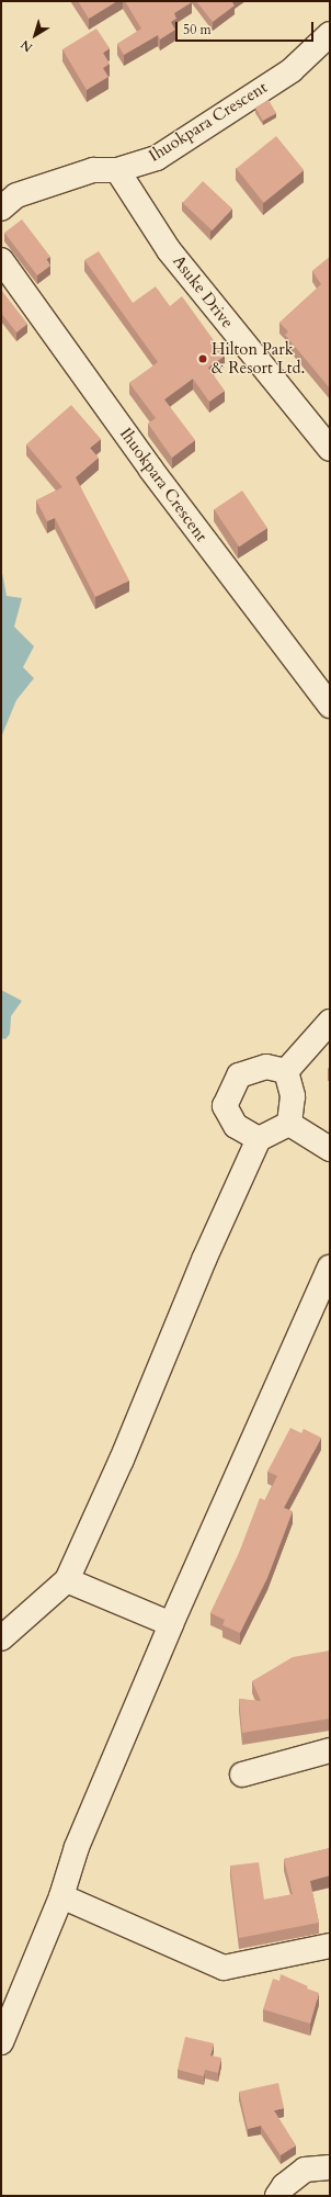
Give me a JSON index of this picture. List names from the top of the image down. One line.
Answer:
{"streets":{"street":["Ihuokpara Crescent","Asuke Drive"]},"crossings":[["Ihuokpara Crescent","Asuke Drive"]],"places":["Hilton Park & Resort Ltd."],"scale_bar":"50 m","north":"bottom left"}
